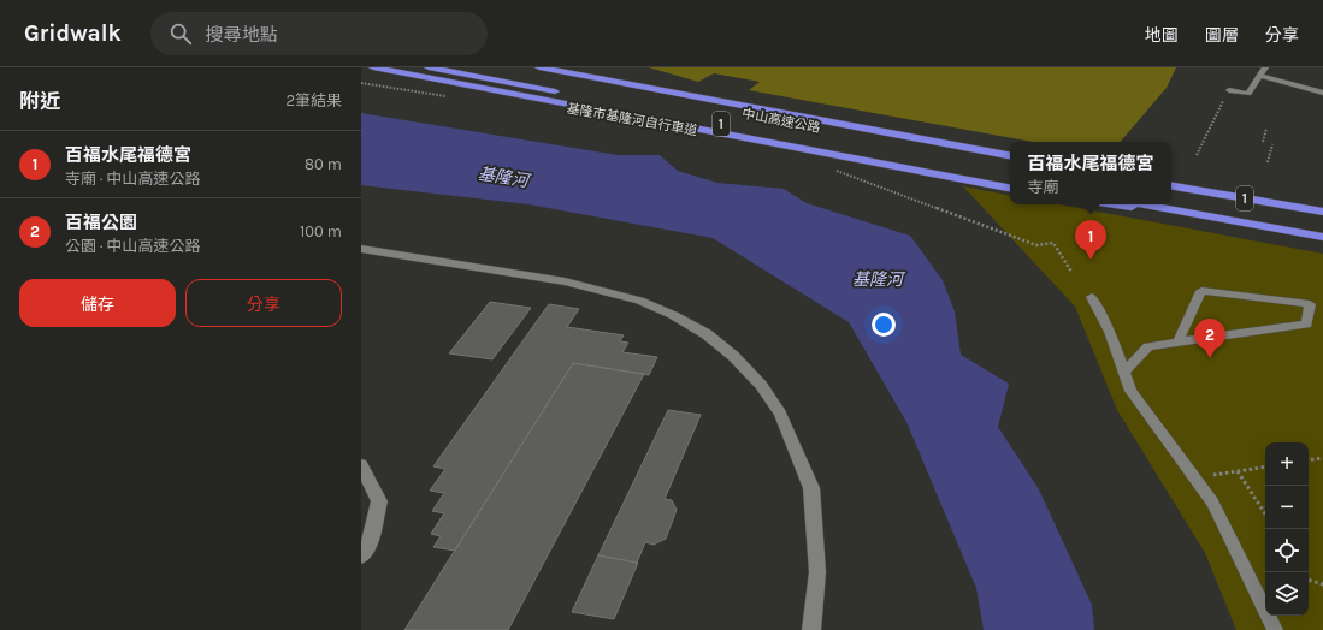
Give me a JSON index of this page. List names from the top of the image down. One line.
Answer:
{"streets":{"highway":["中山高速公路","1"]},"water":["基隆河"],"page":{"header":"Gridwalk","search":"搜尋地點","nav":["地圖","圖層","分享"],"heading":["附近","2筆結果"],"list":[{"mark":"1","name":"百福水尾福德宮","note":"寺廟 · 中山高速公路","value":"80 m"},{"mark":"2","name":"百福公園","note":"公園 · 中山高速公路","value":"100 m"}],"popup":["百福水尾福德宮","寺廟"],"pins":["1","2"],"buttons":["儲存","分享"],"map_buttons":["+","−"]}}
